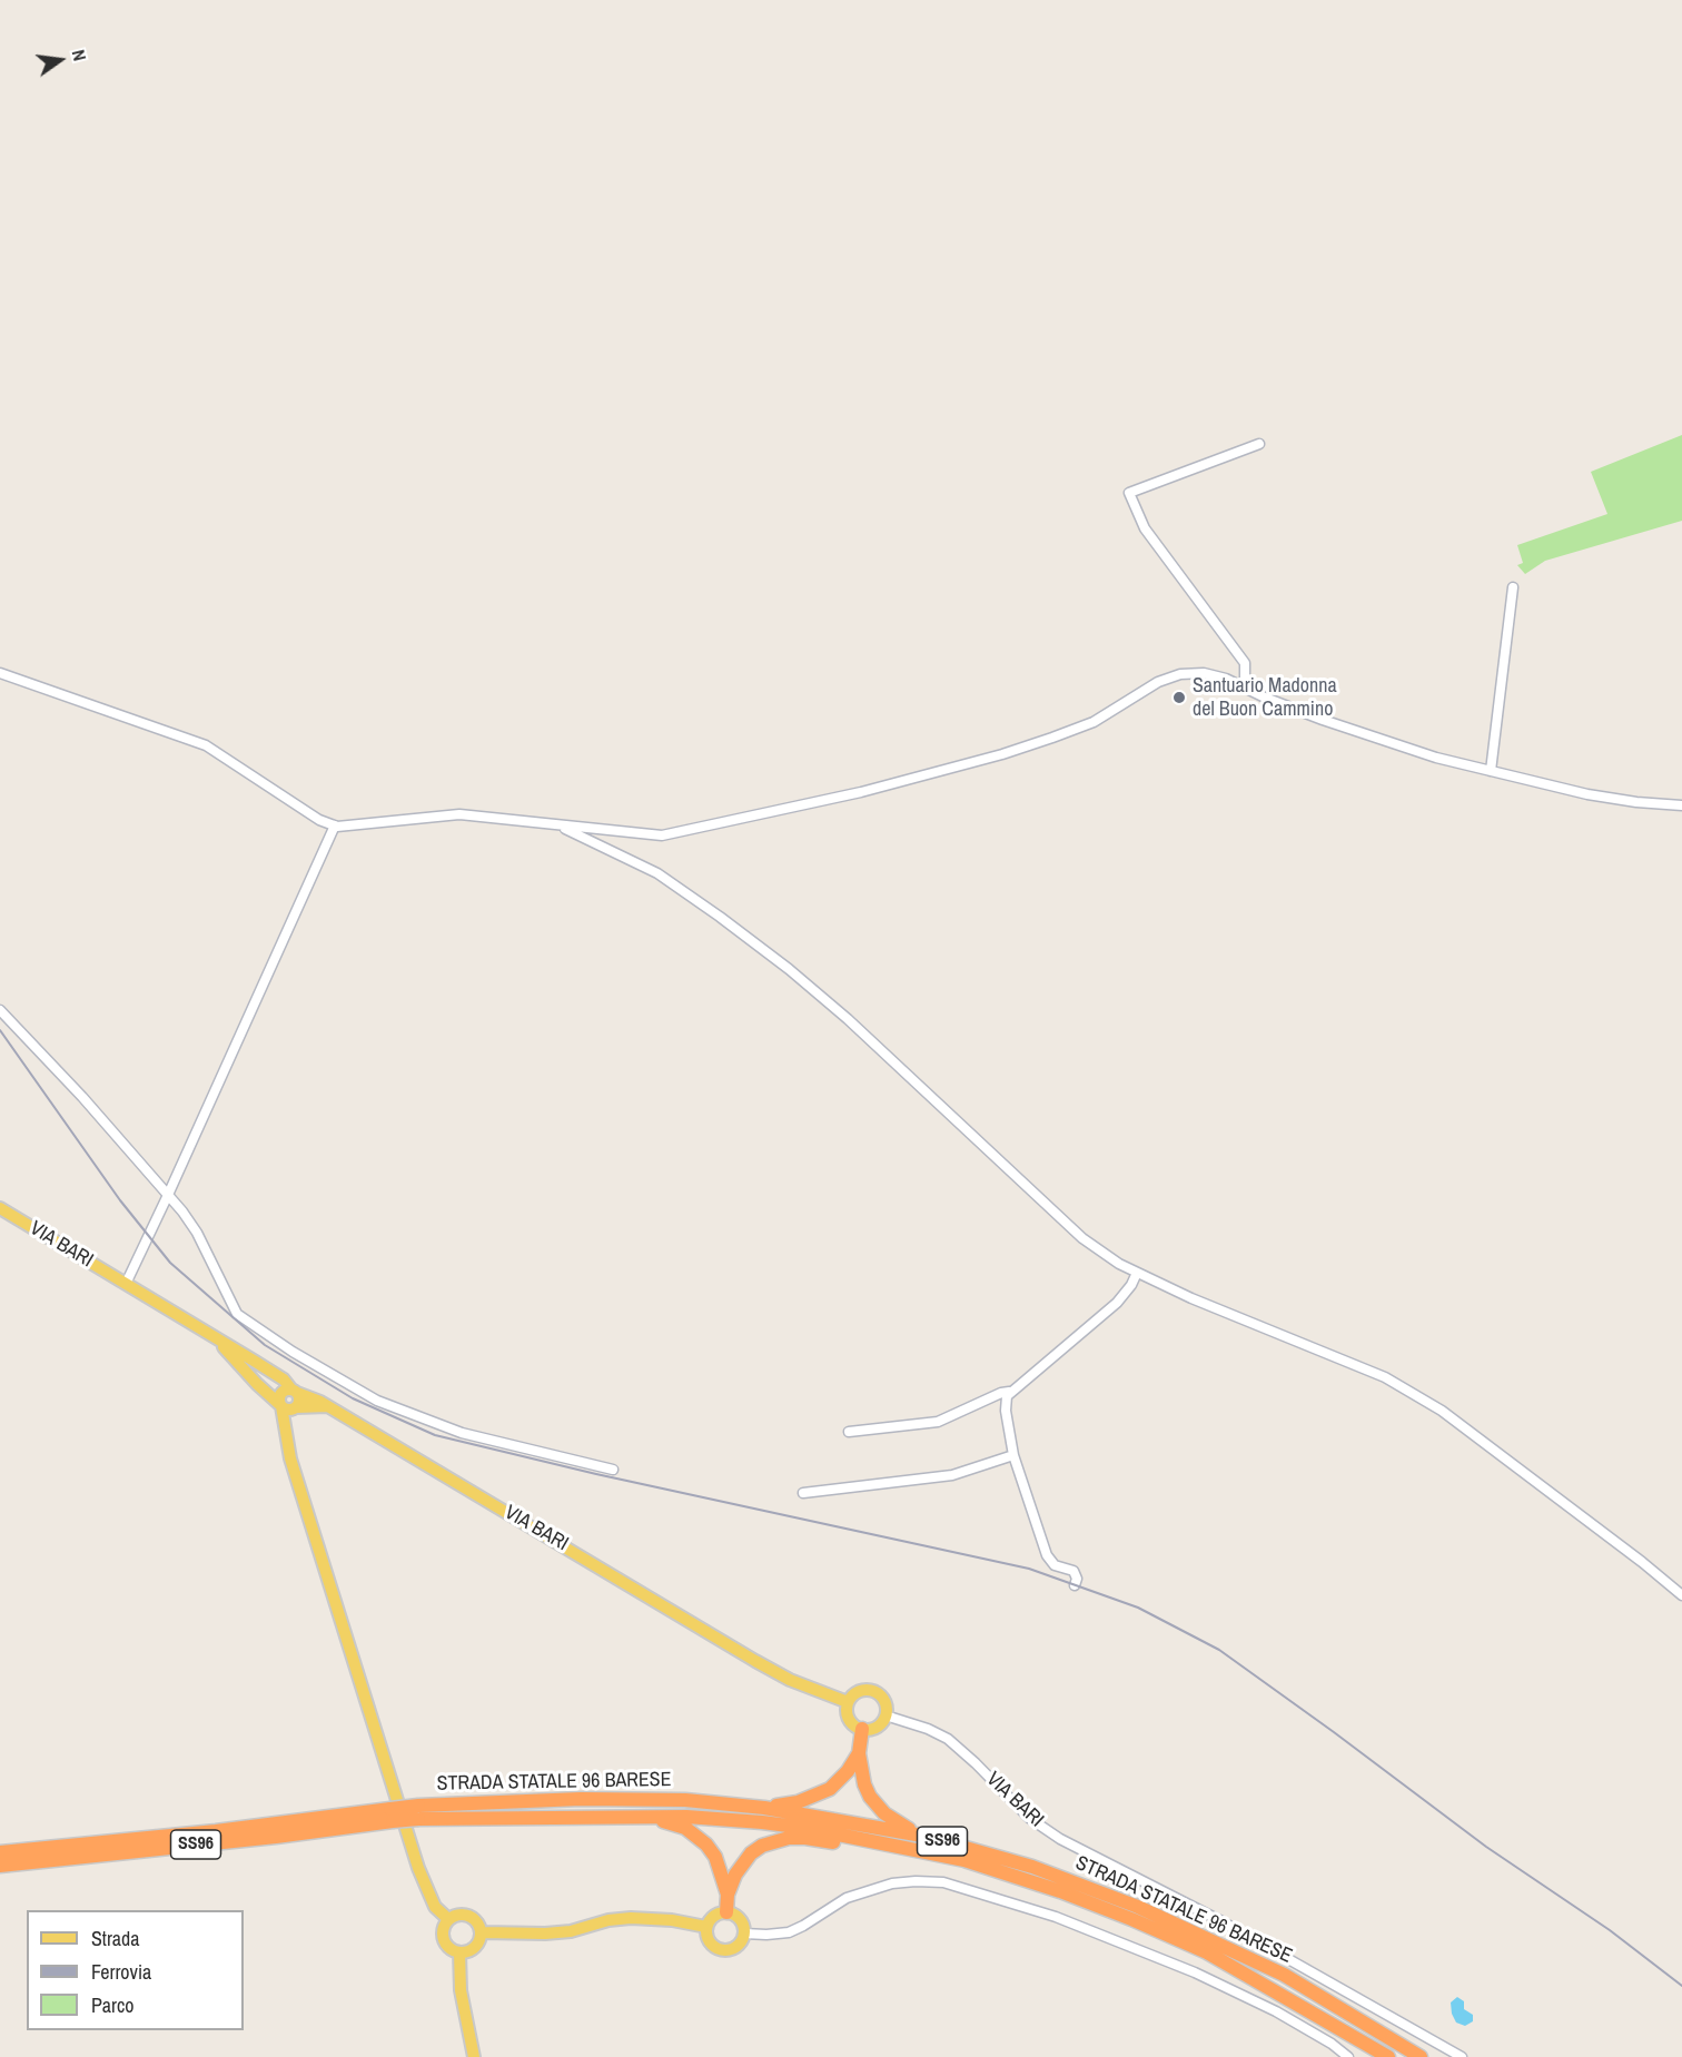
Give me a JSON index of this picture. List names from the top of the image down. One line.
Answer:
{"streets":{"highway":["STRADA STATALE 96 BARESE","SS96"],"main road":["VIA BARI"]},"places":["Santuario Madonna del Buon Cammino"],"legend":["Strada","Ferrovia","Parco"],"north":"right"}
